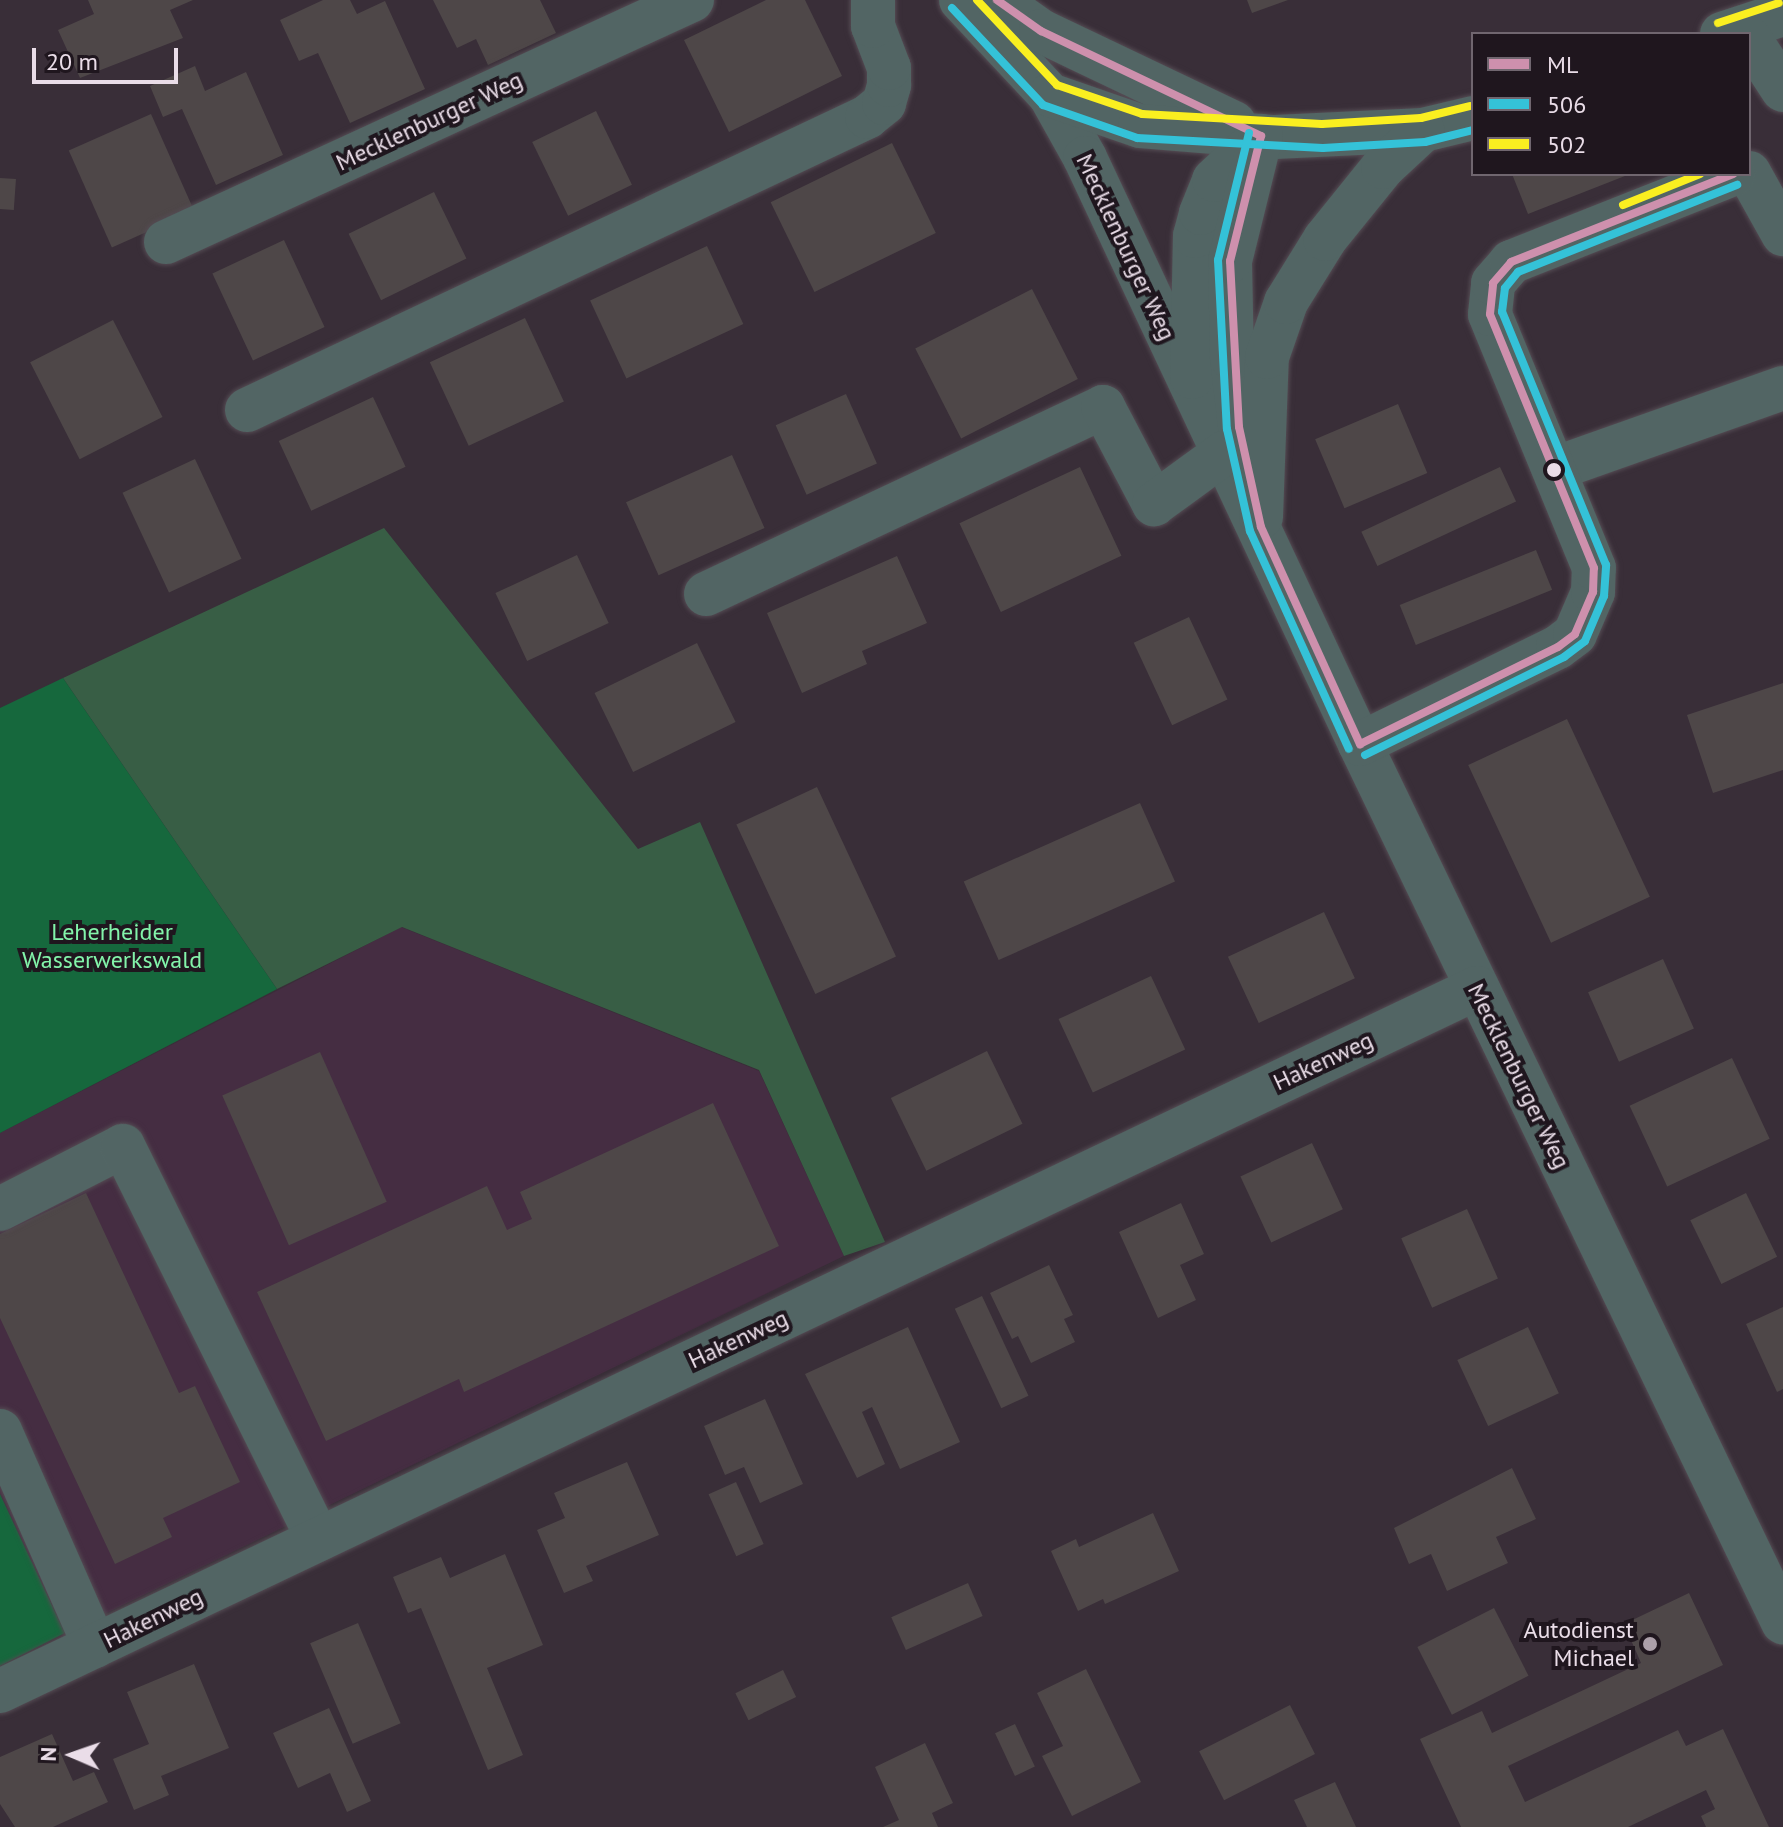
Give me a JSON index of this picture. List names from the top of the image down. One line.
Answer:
{"streets":{"street":["Mecklenburger Weg","Hakenweg"]},"crossings":[["Mecklenburger Weg","Hakenweg"]],"parks":["Leherheider Wasserwerkswald"],"places":["Autodienst Michael"],"lines":["transit line ML","transit line 502","transit line 506"],"legend":["ML","506","502"],"scale_bar":"20 m","north":"left"}
